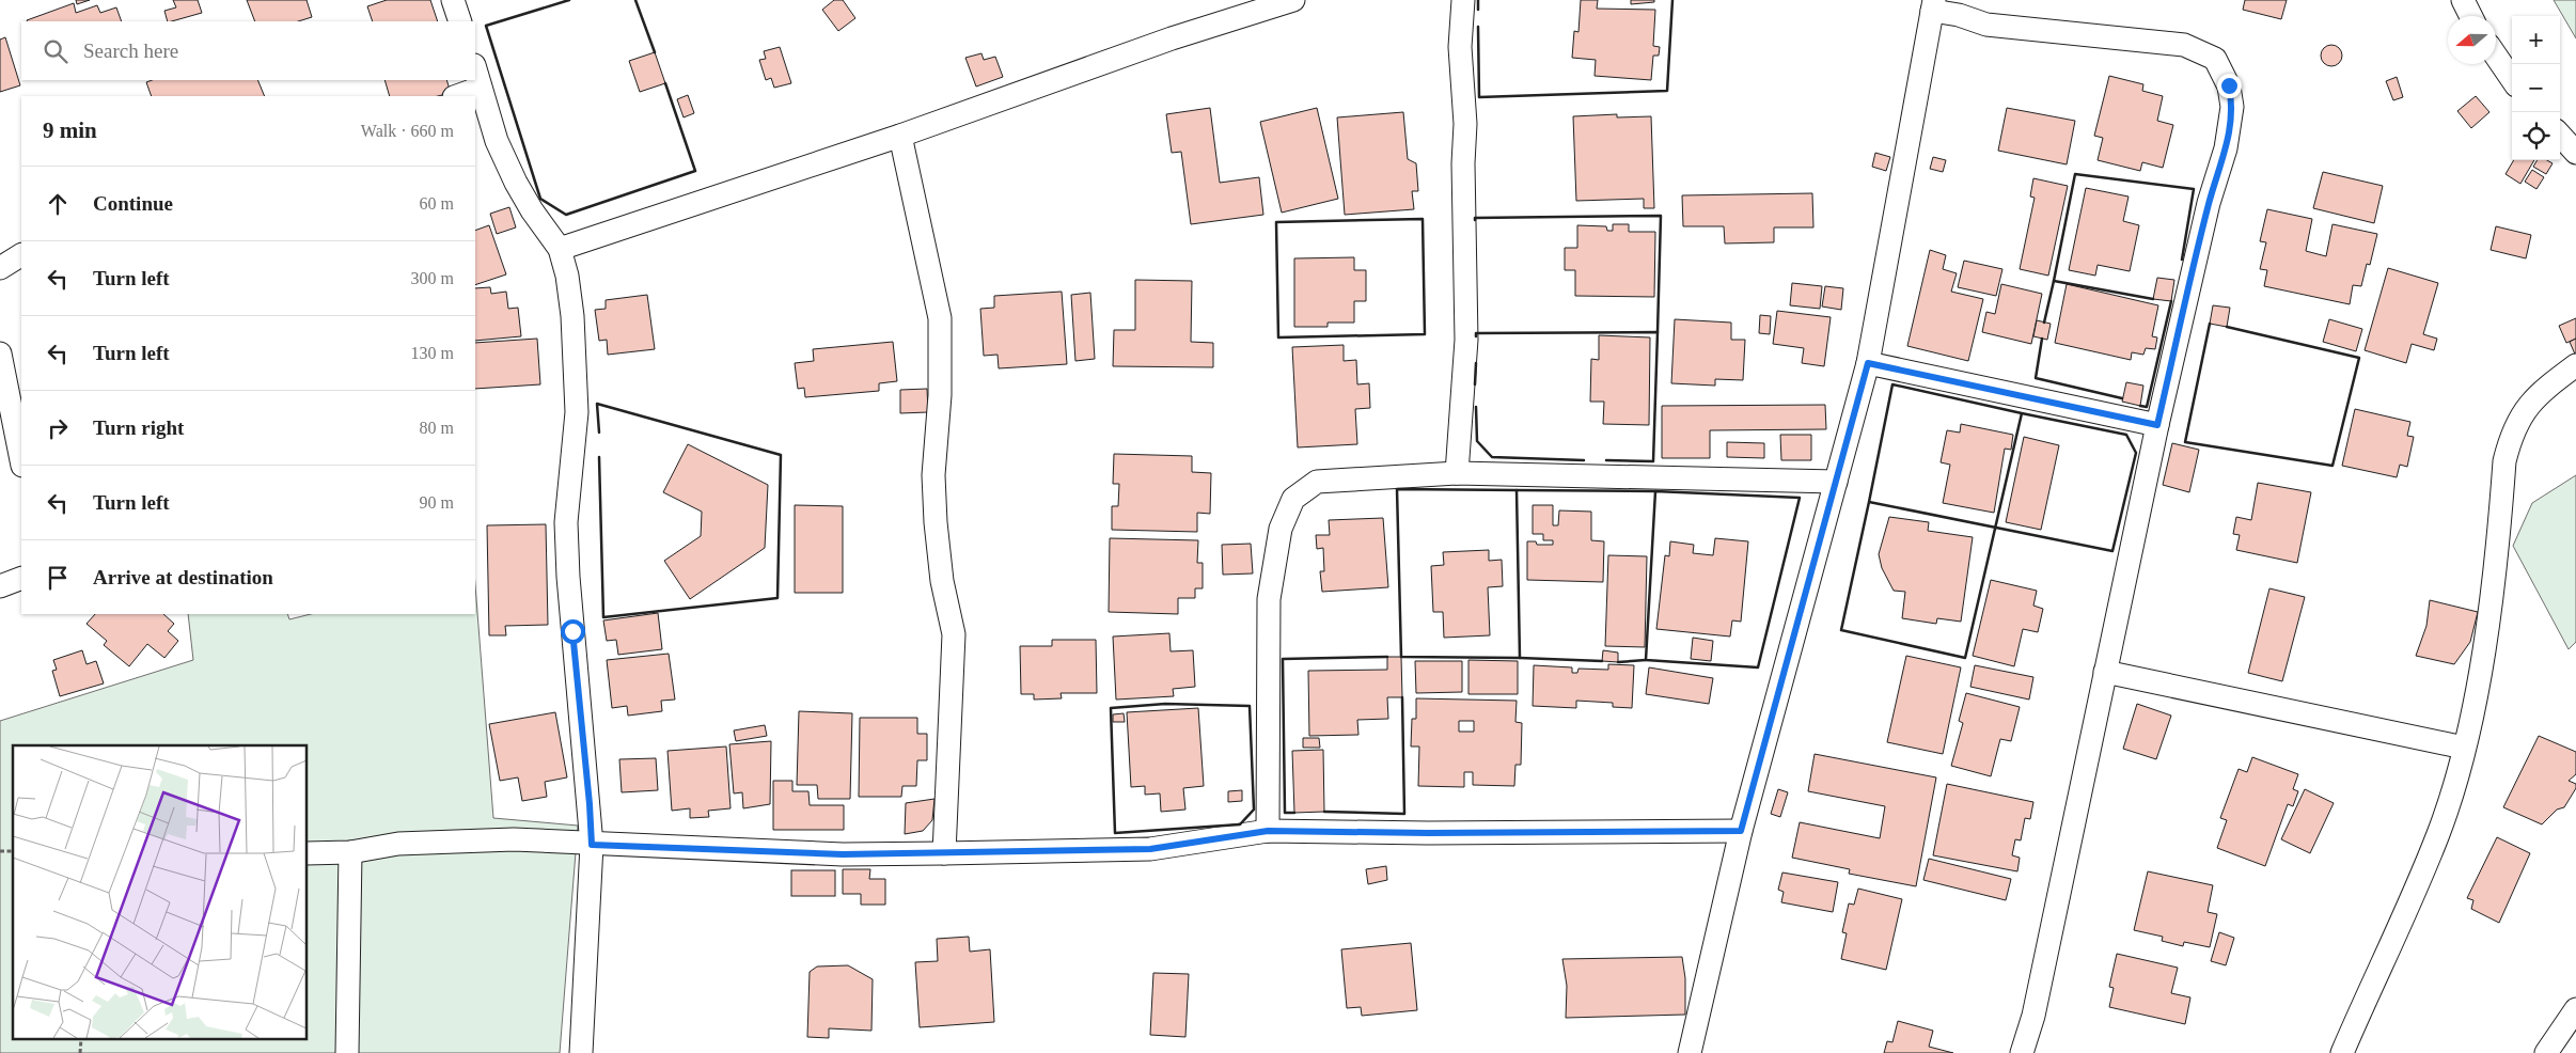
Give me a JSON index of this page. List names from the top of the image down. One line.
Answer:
{"north":"left","page":{"map_buttons":["+","−"],"search":"Search here","heading":["9 min","Walk · 660 m"],"list":[["Continue","60 m"],["Turn left","300 m"],["Turn left","130 m"],["Turn right","80 m"],["Turn left","90 m"],"Arrive at destination"]}}
